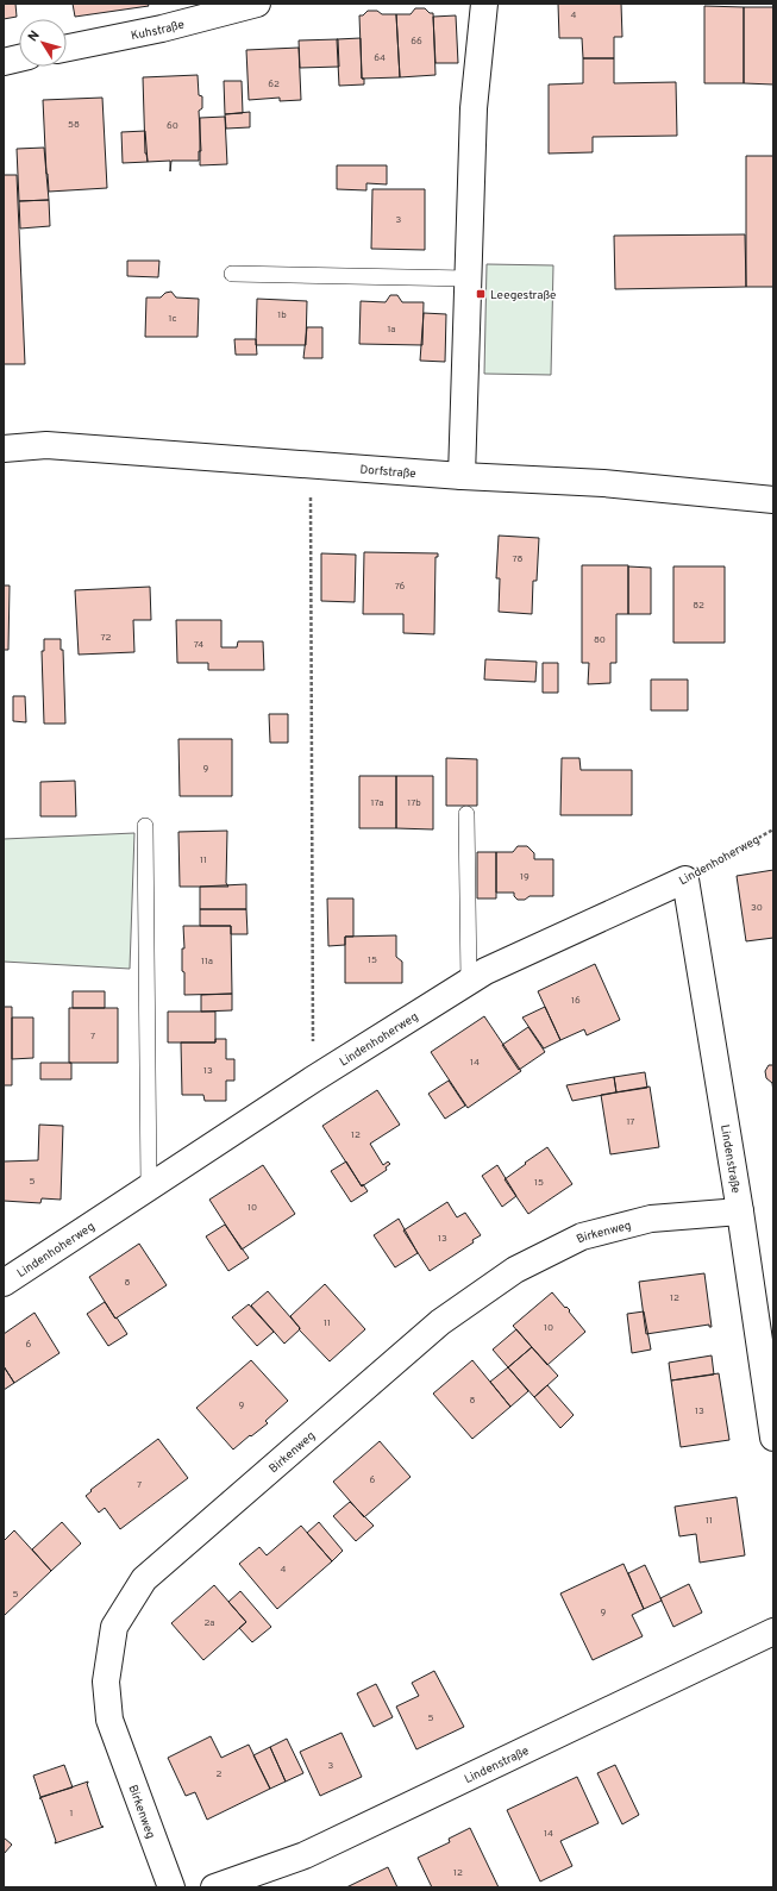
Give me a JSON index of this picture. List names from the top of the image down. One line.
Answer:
{"streets":{"street":["Kuhstraße","Dorfstraße","Lindenhoherweg","Lindenstraße","Birkenweg"]},"crossings":[["Lindenhoherweg","Lindenstraße"],["Lindenstraße","Birkenweg"]],"places":{"transit":["Leegestraße"]},"house_numbers":["4","66","64","62","58","60","3","1b","1c","1a","78","76","82","72","80","74","9","17a","17b","11","19","30","15","11a","16","7","14","13","17","12","5","15","10","13","8","12","11","10","6","8","9","13","6","7","11","4","5","9","2a","5","3","2","1","14","12"],"north":"top left"}
